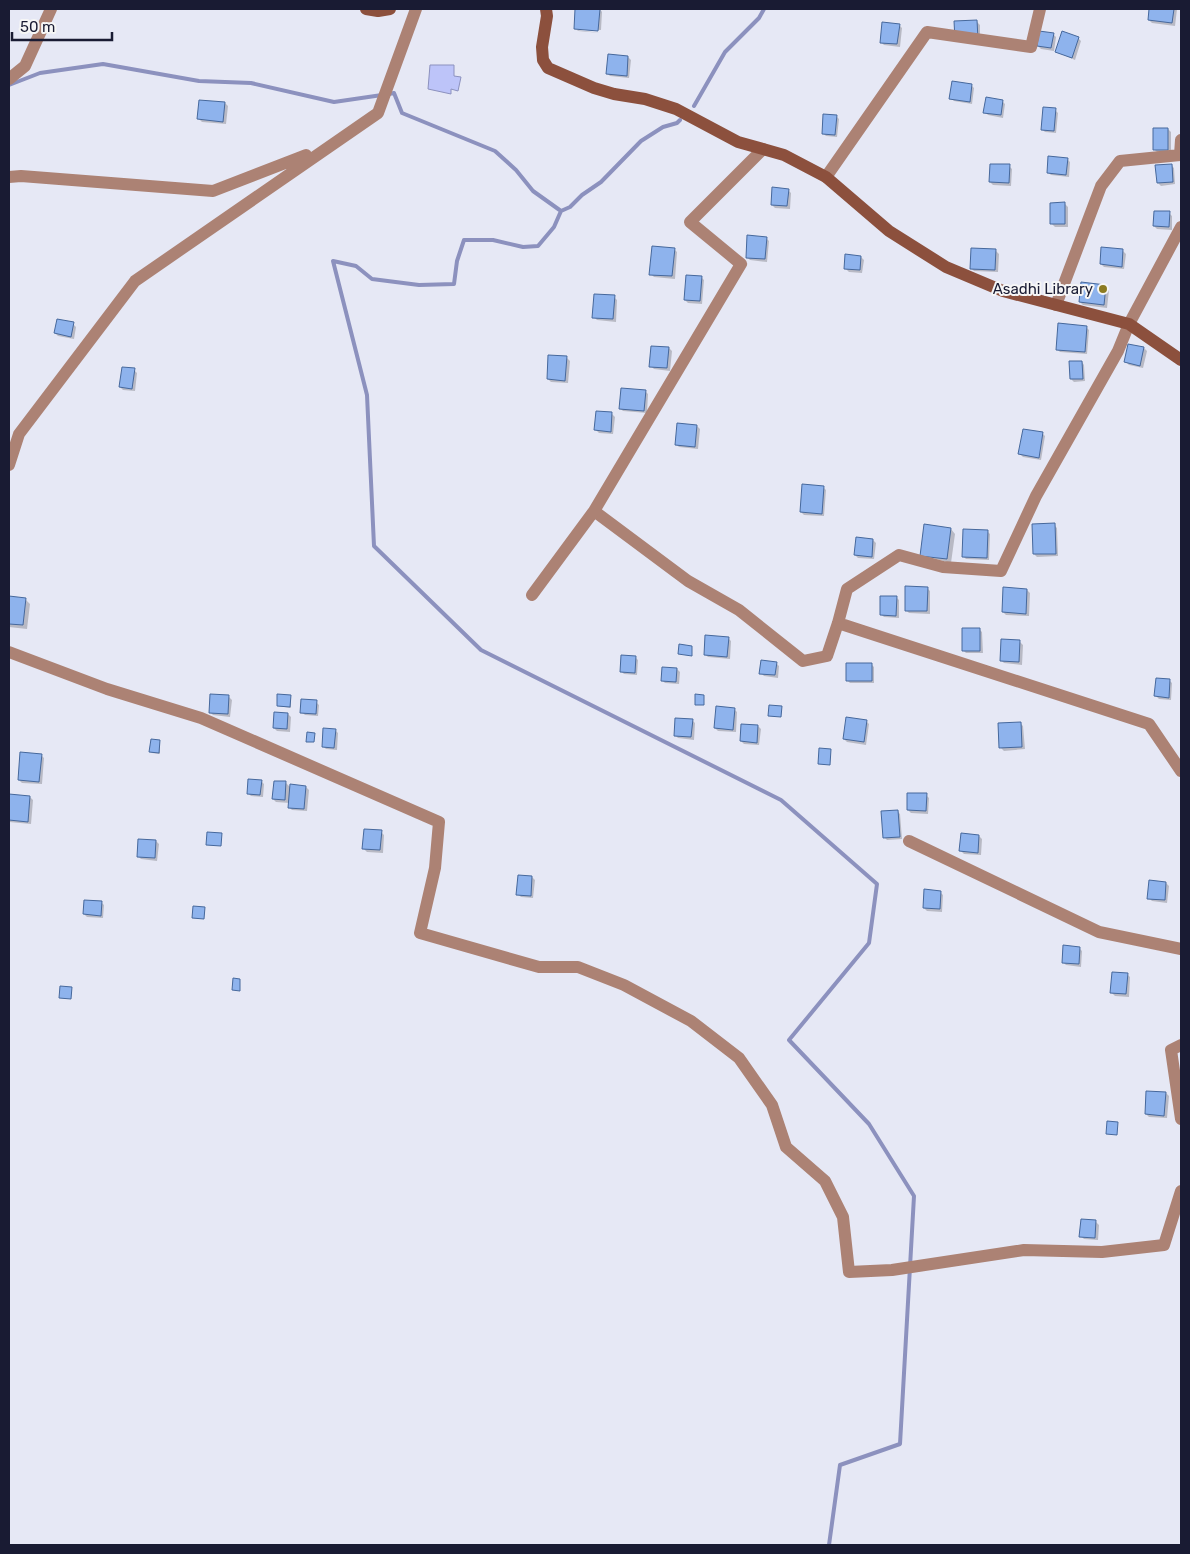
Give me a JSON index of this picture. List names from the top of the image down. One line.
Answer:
{"places":["Asadhi Library"],"scale_bar":"50 m"}
